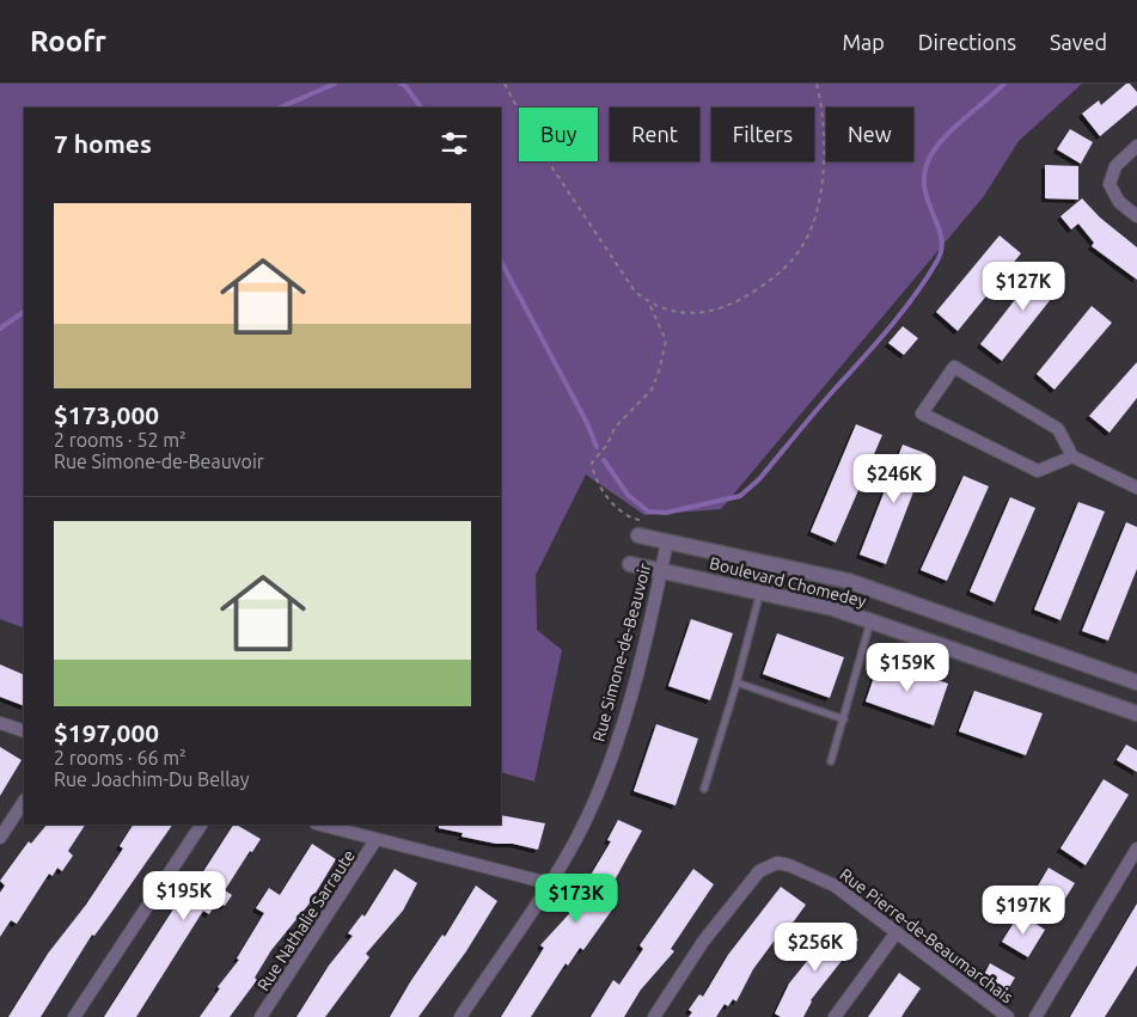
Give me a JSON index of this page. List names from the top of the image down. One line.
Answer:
{"streets":{"street":["Boulevard Chomedey","Rue Simone-de-Beauvoir","Rue Nathalie Sarraute","Rue Pierre-de-Beaumarchais"]},"crossings":[["Boulevard Chomedey","Rue Simone-de-Beauvoir"]],"page":{"header":"Roofr","nav":["Map","Directions","Saved"],"chip":["Buy","Rent","Filters","New"],"heading":"7 homes","list":[{"name":"$173,000","note":"2 rooms · 52 m² · Rue Simone-de-Beauvoir"},{"name":"$197,000","note":"2 rooms · 66 m² · Rue Joachim-Du Bellay"}],"price":["$127K","$246K","$159K","$195K","$173K","$197K","$256K"]}}
